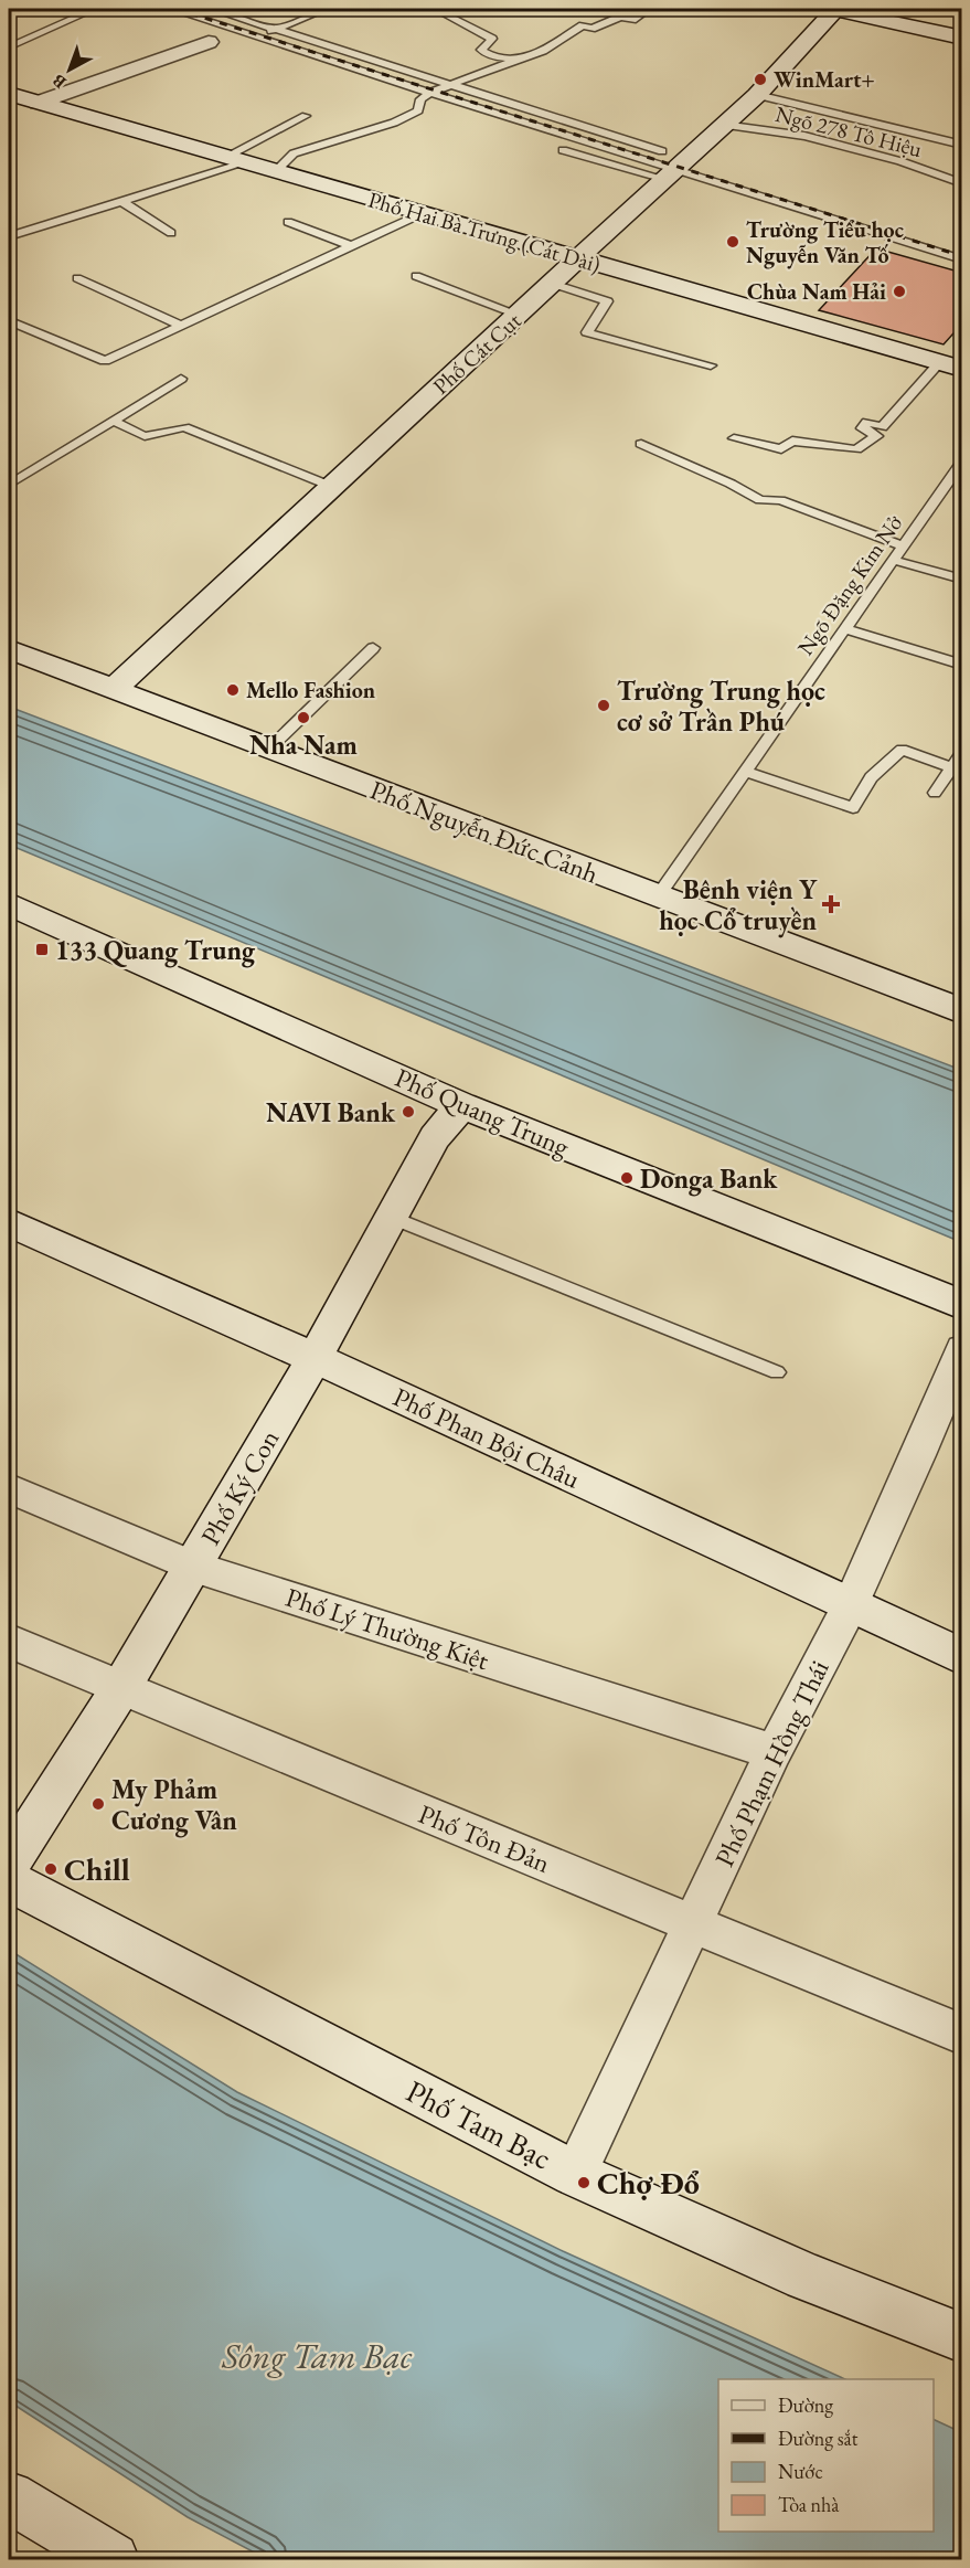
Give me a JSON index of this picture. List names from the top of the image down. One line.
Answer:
{"streets":{"street":["Phố Hai Bà Trưng (Cát Dài)","Phố Cát Cụt","Phố Nguyễn Đức Cảnh","Phố Quang Trung","Phố Phan Bội Châu","Phố Ký Con","Phố Lý Thường Kiệt","Phố Phạm Hồng Thái","Phố Tôn Đản","Phố Tam Bạc"],"lane":["Ngõ 278 Tô Hiệu","Ngõ Đặng Kim Nở"]},"crossings":[["Ngõ 278 Tô Hiệu","Phố Cát Cụt"],["Phố Hai Bà Trưng (Cát Dài)","Phố Cát Cụt"],["Phố Cát Cụt","Phố Nguyễn Đức Cảnh"],["Ngõ Đặng Kim Nở","Phố Nguyễn Đức Cảnh"],["Phố Quang Trung","Phố Ký Con"],["Phố Phan Bội Châu","Phố Ký Con"],["Phố Phan Bội Châu","Phố Phạm Hồng Thái"],["Phố Ký Con","Phố Lý Thường Kiệt"],["Phố Ký Con","Phố Tôn Đản"],["Phố Lý Thường Kiệt","Phố Phạm Hồng Thái"],["Phố Phạm Hồng Thái","Phố Tôn Đản"],["Phố Phạm Hồng Thái","Phố Tam Bạc"]],"water":["Sông Tam Bạc"],"places":{"other":["WinMart+","Trường Tiểu học Nguyễn Văn Tố","Chùa Nam Hải","Mello Fashion","Trường Trung học cơ sở Trần Phú","Nha Nam","NAVI Bank","Donga Bank","My Phảm Cương Vân","Chill","Chợ Đổ"],"health":["Bênh viện Y học Cổ truyền"],"transit":["133 Quang Trung"]},"legend":["Đường","Đường sắt","Nước","Tòa nhà"],"north":"bottom left"}
